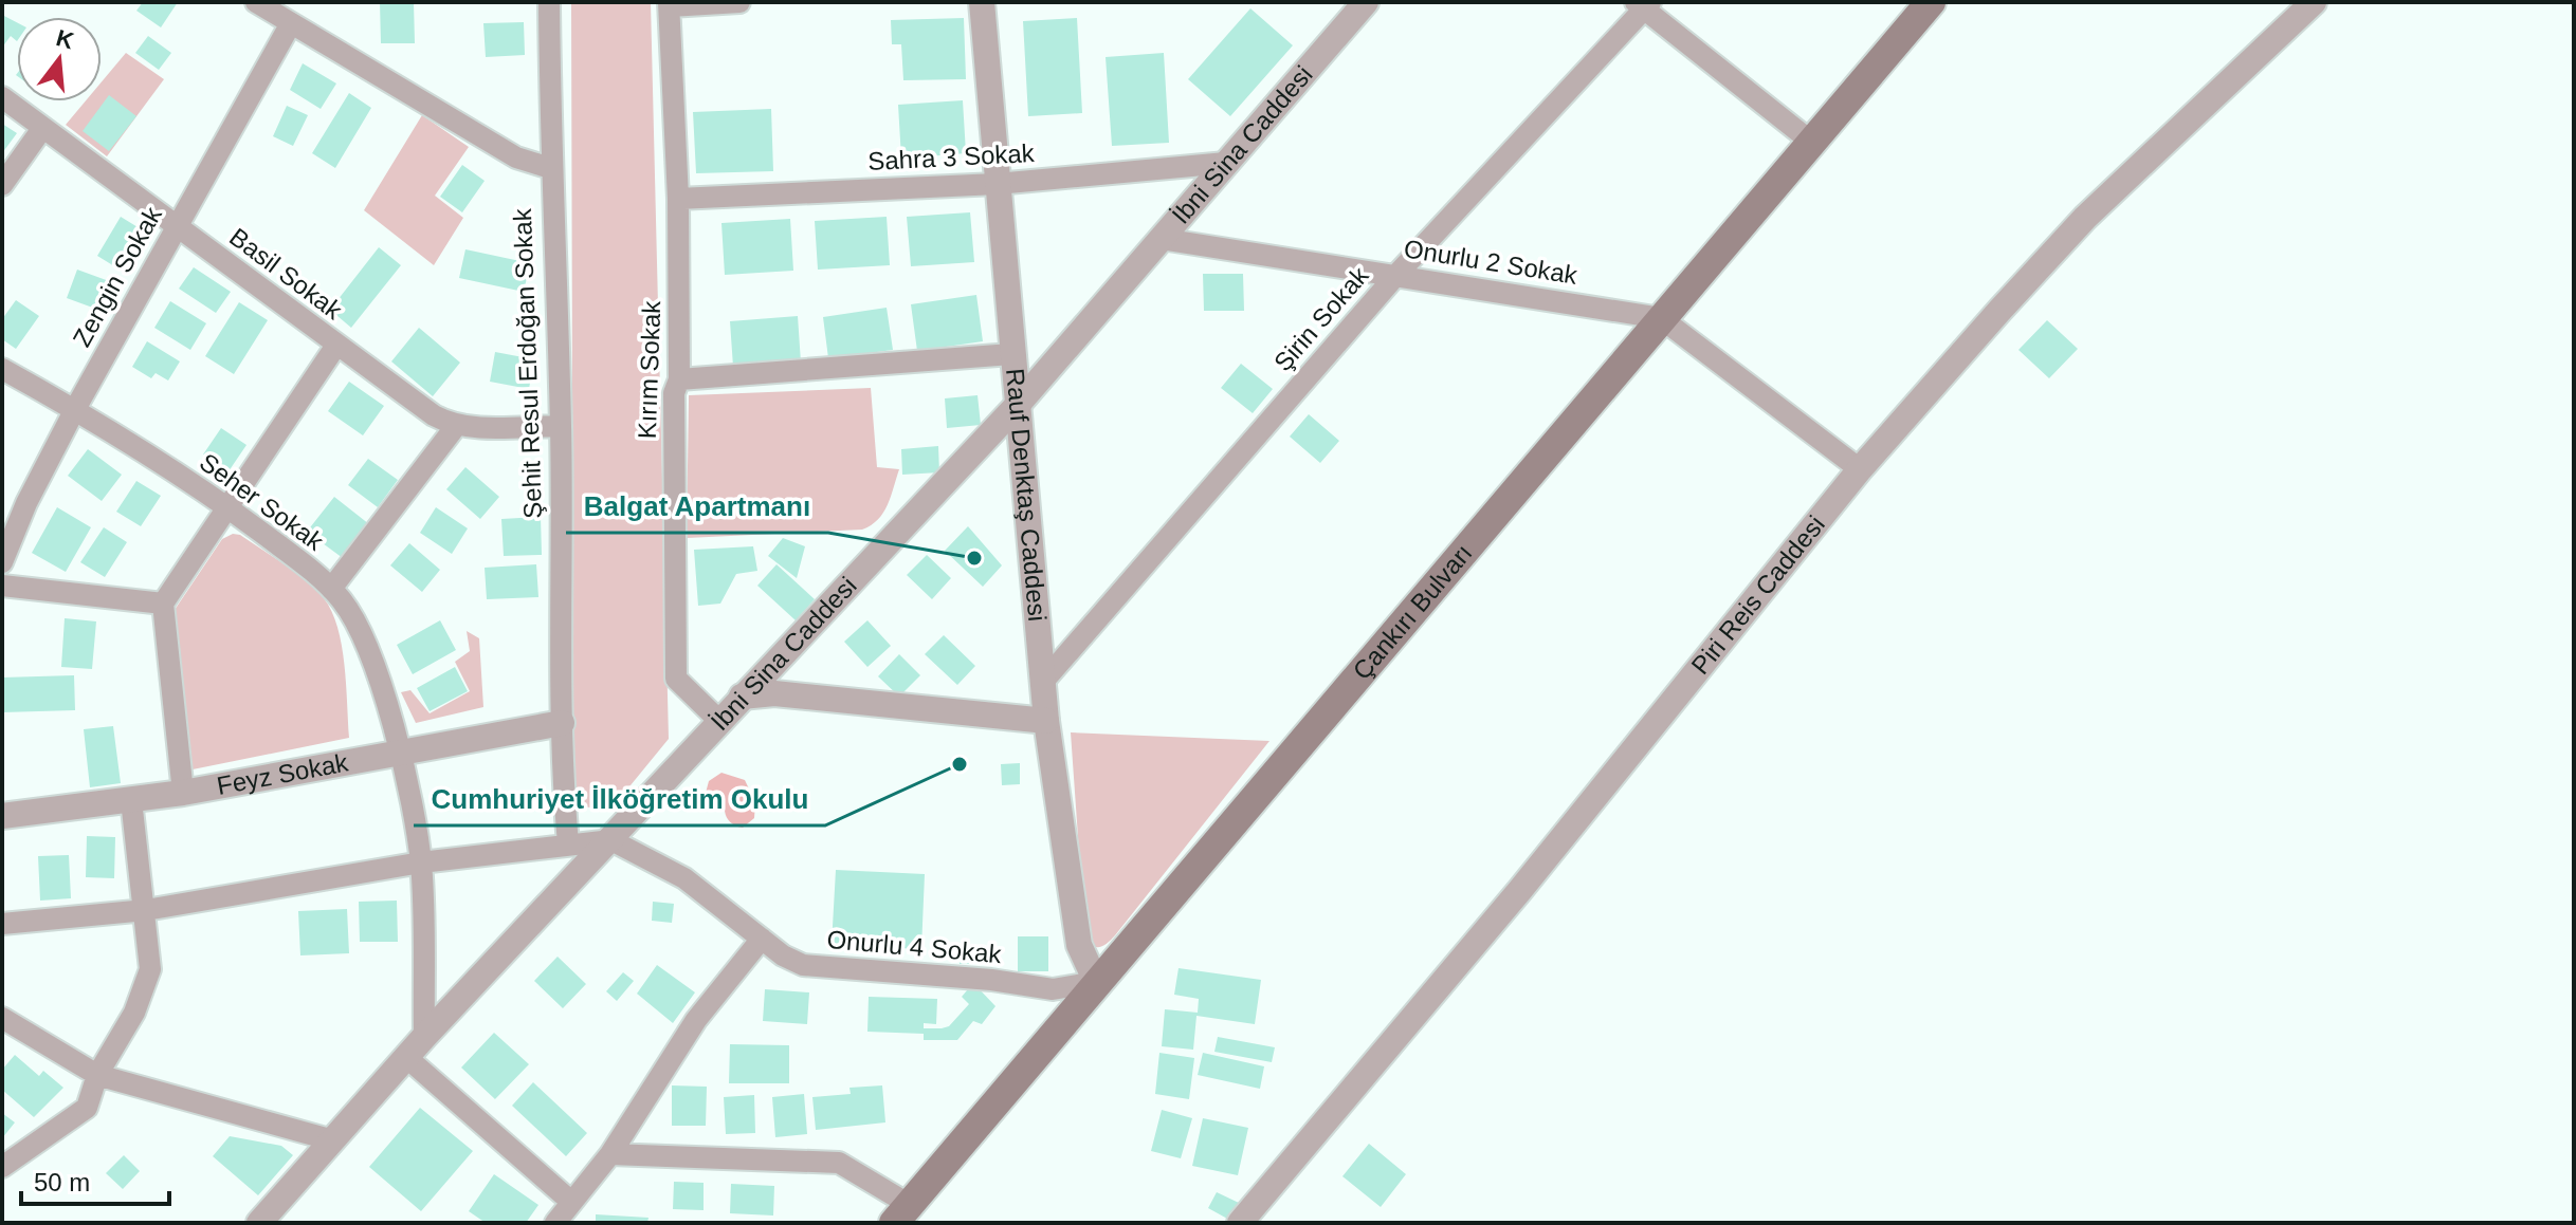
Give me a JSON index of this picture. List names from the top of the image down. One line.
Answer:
{"streets":{"main road":["Çankırı Bulvarı"],"street":["İbni Sina Caddesi","Sahra 3 Sokak","Onurlu 2 Sokak","Basil Sokak","Zengin Sokak","Şirin Sokak","Şehit Resul Erdoğan Sokak","Kırım Sokak","Rauf Denktaş Caddesi","Seher Sokak","Piri Reis Caddesi","Feyz Sokak","Onurlu 4 Sokak"]},"crossings":[["İbni Sina Caddesi","Sahra 3 Sokak"],["İbni Sina Caddesi","Onurlu 2 Sokak"],["İbni Sina Caddesi","Kırım Sokak"],["İbni Sina Caddesi","Rauf Denktaş Caddesi"],["İbni Sina Caddesi","Seher Sokak"],["İbni Sina Caddesi","Onurlu 4 Sokak"],["Sahra 3 Sokak","Kırım Sokak"],["Sahra 3 Sokak","Rauf Denktaş Caddesi"],["Onurlu 2 Sokak","Şirin Sokak"],["Onurlu 2 Sokak","Çankırı Bulvarı"],["Basil Sokak","Zengin Sokak"],["Basil Sokak","Şehit Resul Erdoğan Sokak"],["Zengin Sokak","Seher Sokak"],["Şirin Sokak","Rauf Denktaş Caddesi"],["Şehit Resul Erdoğan Sokak","Feyz Sokak"],["Rauf Denktaş Caddesi","Çankırı Bulvarı"],["Rauf Denktaş Caddesi","Onurlu 4 Sokak"],["Seher Sokak","Feyz Sokak"],["Çankırı Bulvarı","Onurlu 4 Sokak"]],"places":["Balgat Apartmanı","Cumhuriyet İlköğretim Okulu"],"scale_bar":"50 m","north":"top"}
